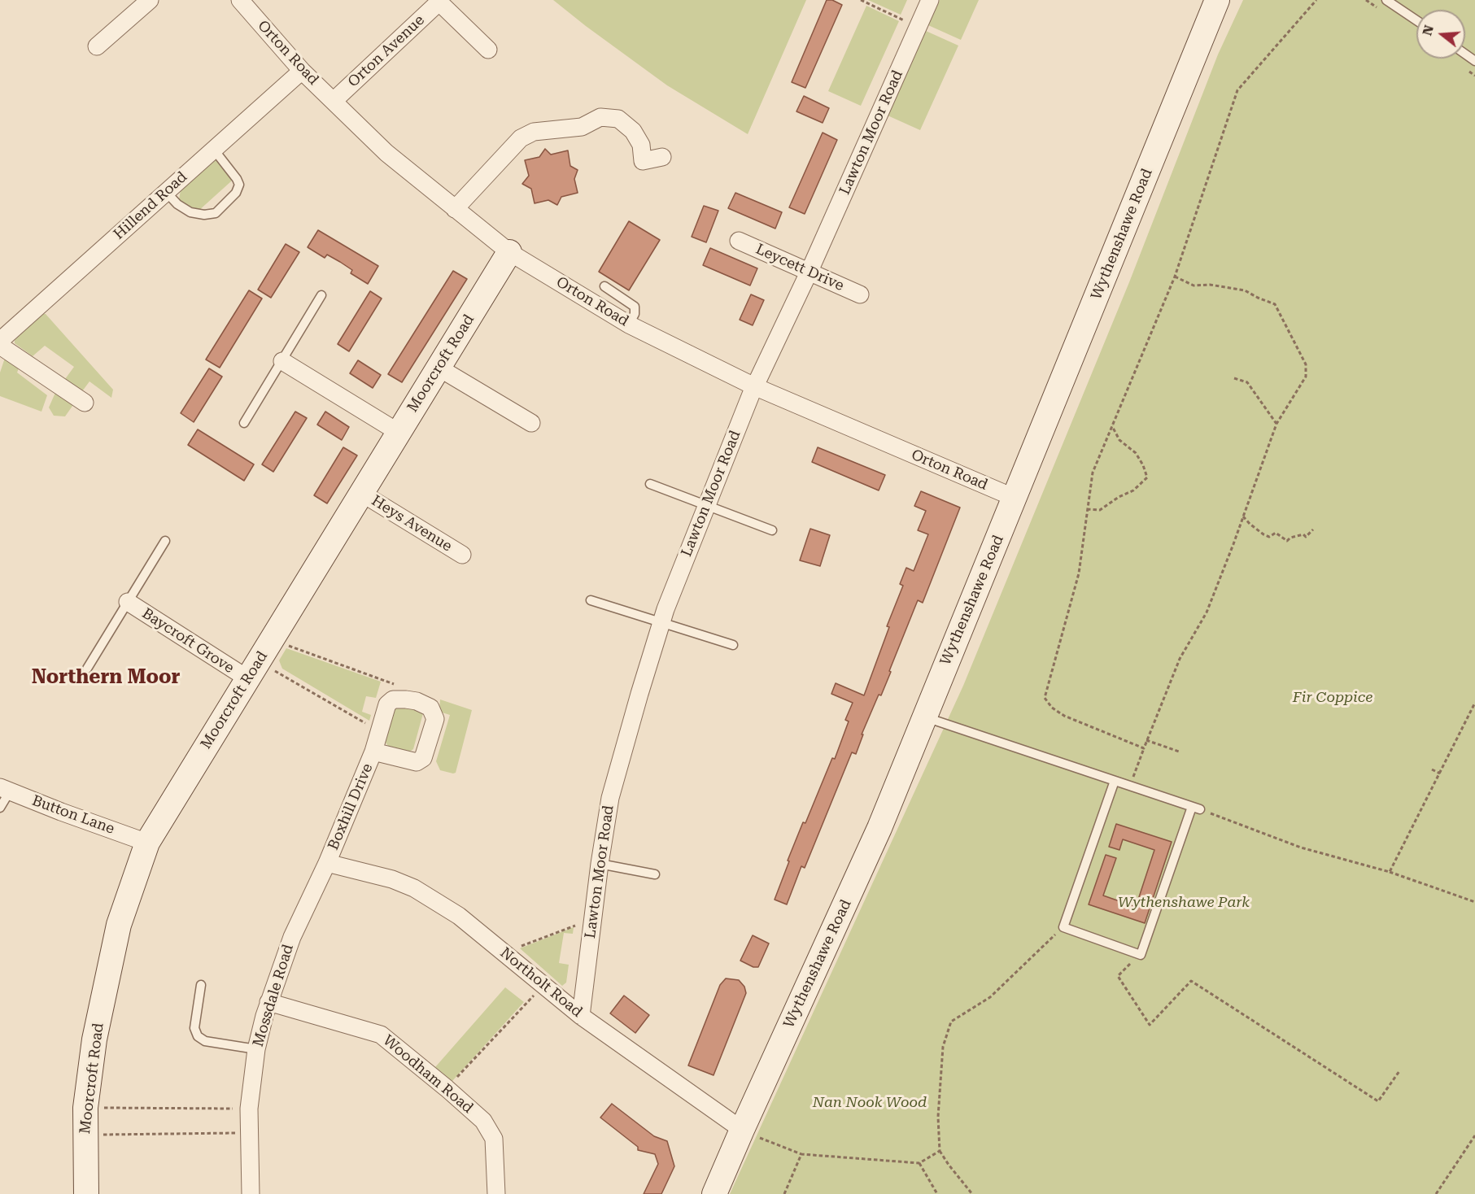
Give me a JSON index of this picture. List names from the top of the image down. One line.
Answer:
{"streets":{"main road":["Wythenshawe Road","Moorcroft Road"],"street":["Orton Avenue","Orton Road","Lawton Moor Road","Hillend Road","Leycett Drive","Heys Avenue","Baycroft Grove","Boxhill Drive","Button Lane","Northolt Road","Mossdale Road","Woodham Road"]},"crossings":[["Orton Avenue","Orton Road"],["Orton Road","Lawton Moor Road"],["Orton Road","Hillend Road"],["Orton Road","Wythenshawe Road"],["Orton Road","Moorcroft Road"],["Lawton Moor Road","Leycett Drive"],["Lawton Moor Road","Northolt Road"],["Wythenshawe Road","Northolt Road"],["Moorcroft Road","Heys Avenue"],["Moorcroft Road","Baycroft Grove"],["Moorcroft Road","Button Lane"],["Boxhill Drive","Northolt Road"],["Boxhill Drive","Mossdale Road"],["Northolt Road","Mossdale Road"],["Mossdale Road","Woodham Road"]],"districts":["Northern Moor"],"parks":["Fir Coppice","Wythenshawe Park","Nan Nook Wood"],"north":"left"}
